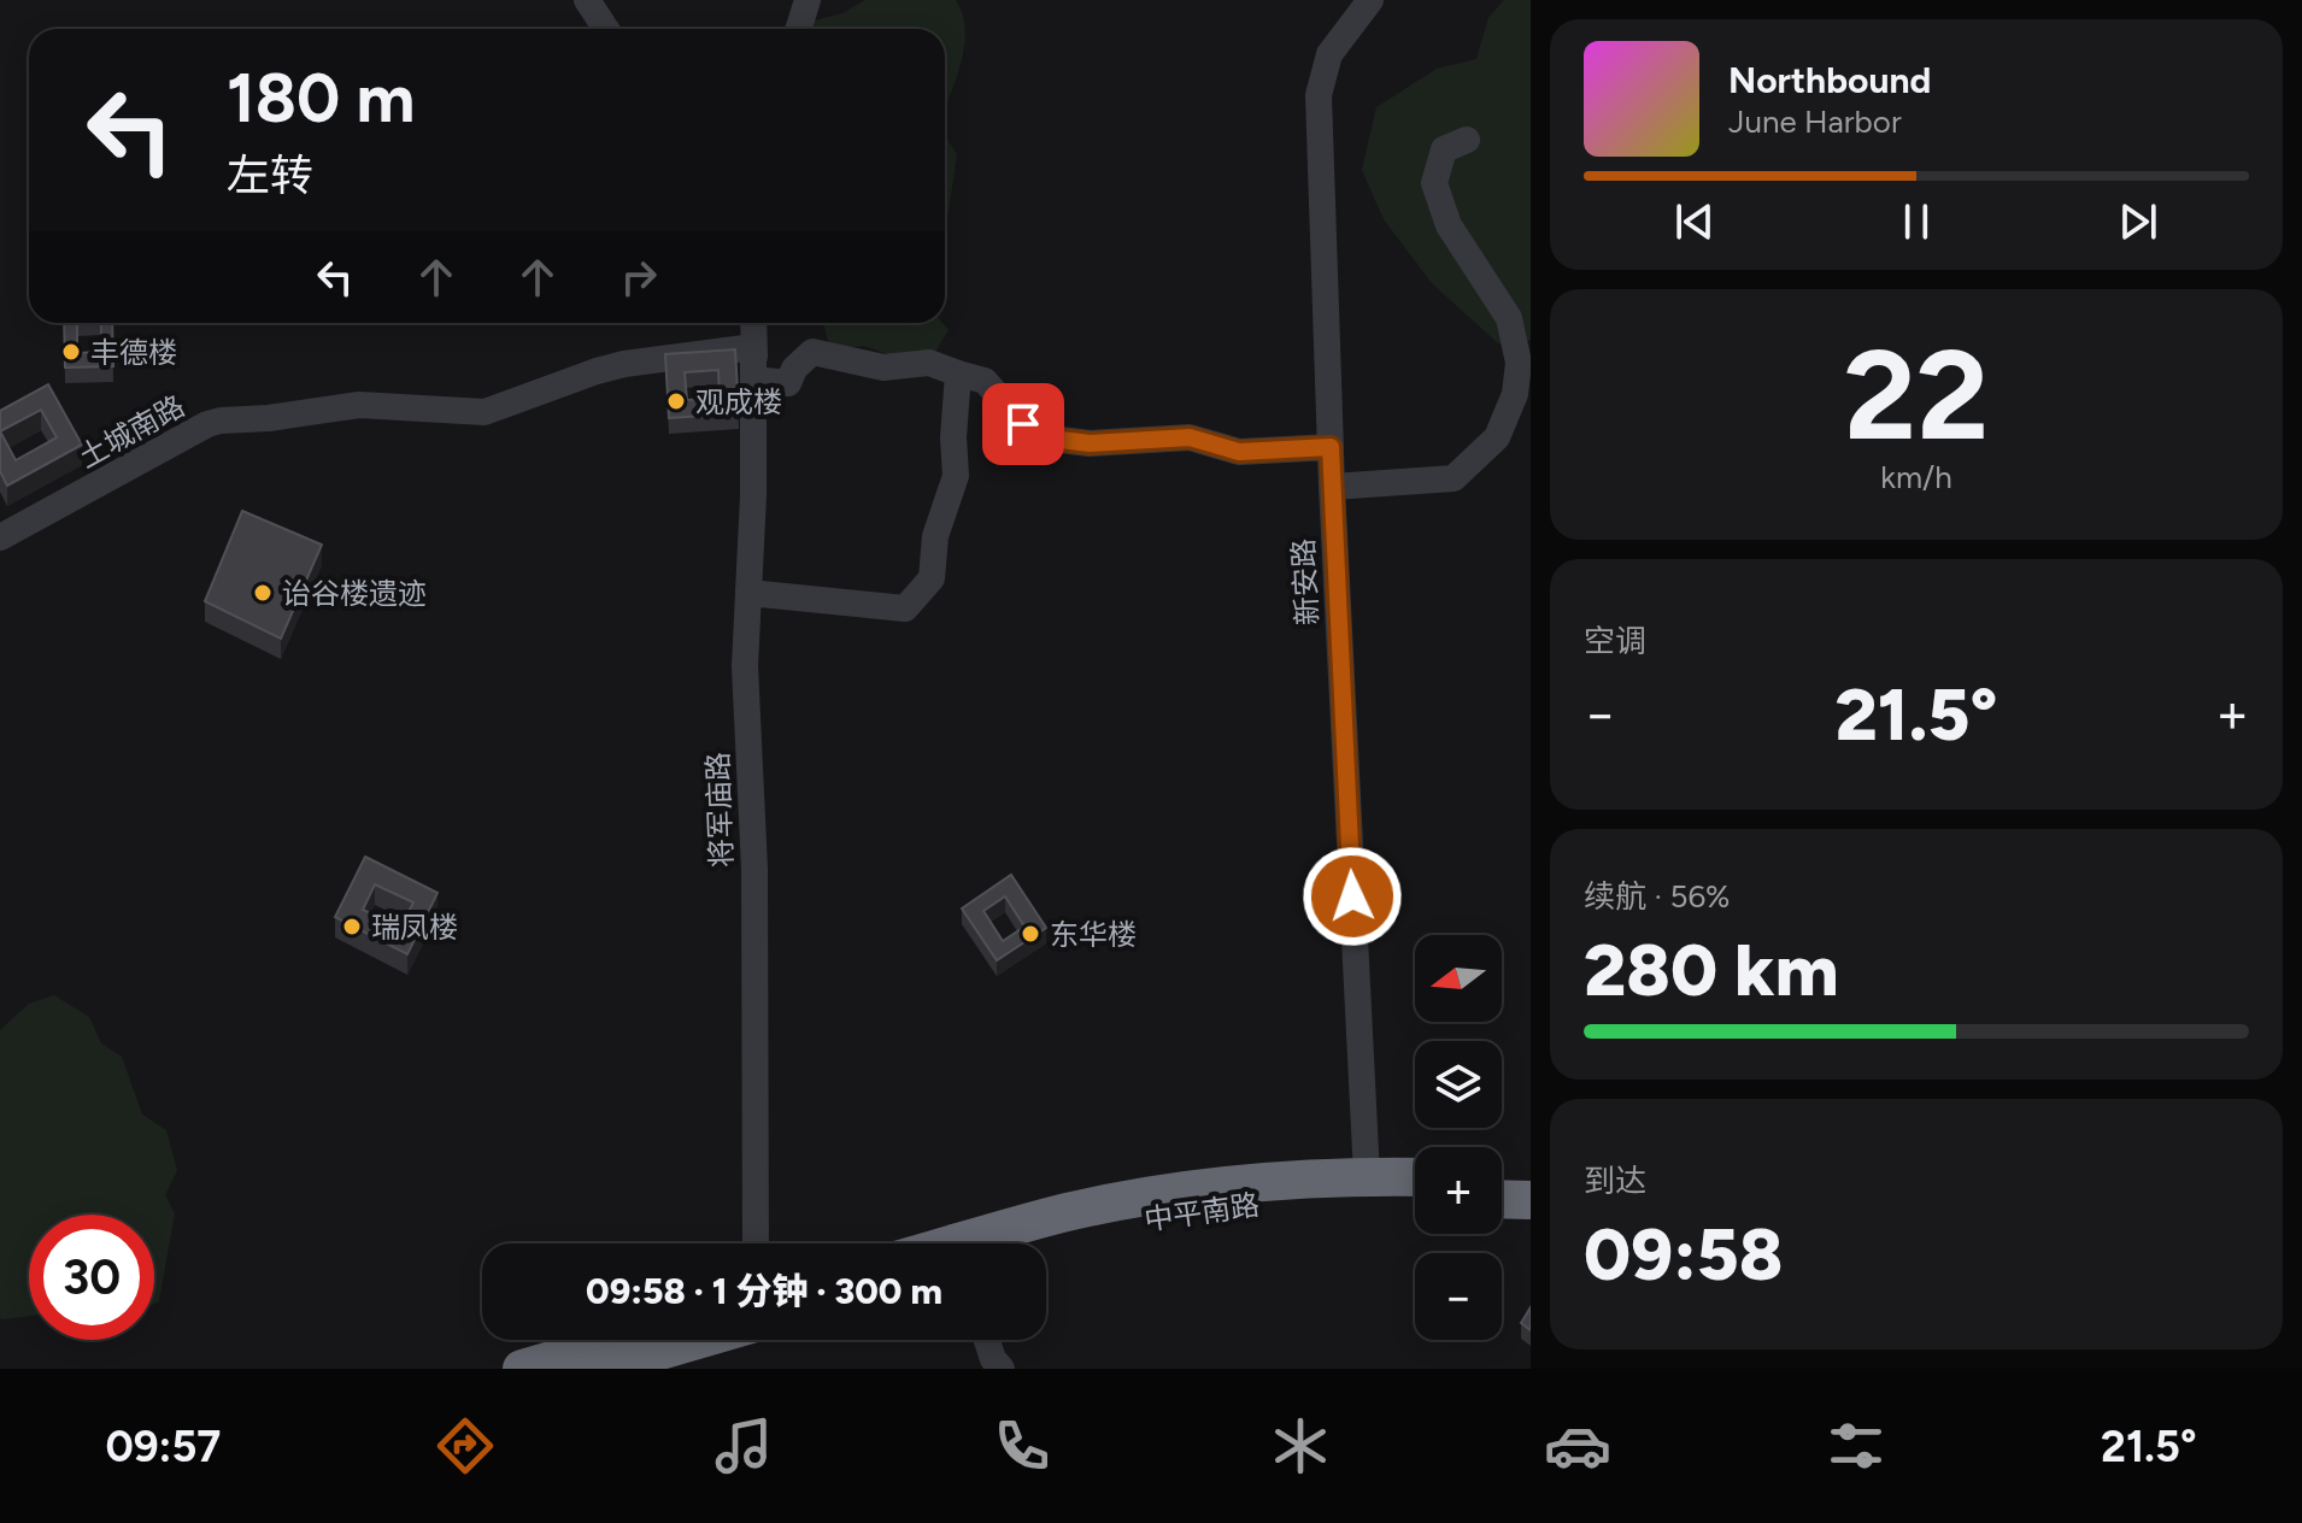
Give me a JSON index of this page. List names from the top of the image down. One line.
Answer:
{"streets":{"highway":["中平南路"],"street":["土城南路","新安路","将军庙路"]},"crossings":[["土城南路","将军庙路"]],"places":["丰德楼","观成楼","诒谷楼遗迹","瑞凤楼","东华楼"],"north":"left","page":{"turn":["180 m","左转"],"song":["Northbound","June Harbor"],"tile":[["22","km/h"],"空调",["续航 · 56%","280 km"],["到达","09:58"]],"heat":["−","21.5°","+"],"map_buttons":["+","−"],"limit":"30","trip":"09:58 · 1 分钟 · 300 m","tabs":["09:57","21.5°"]}}
